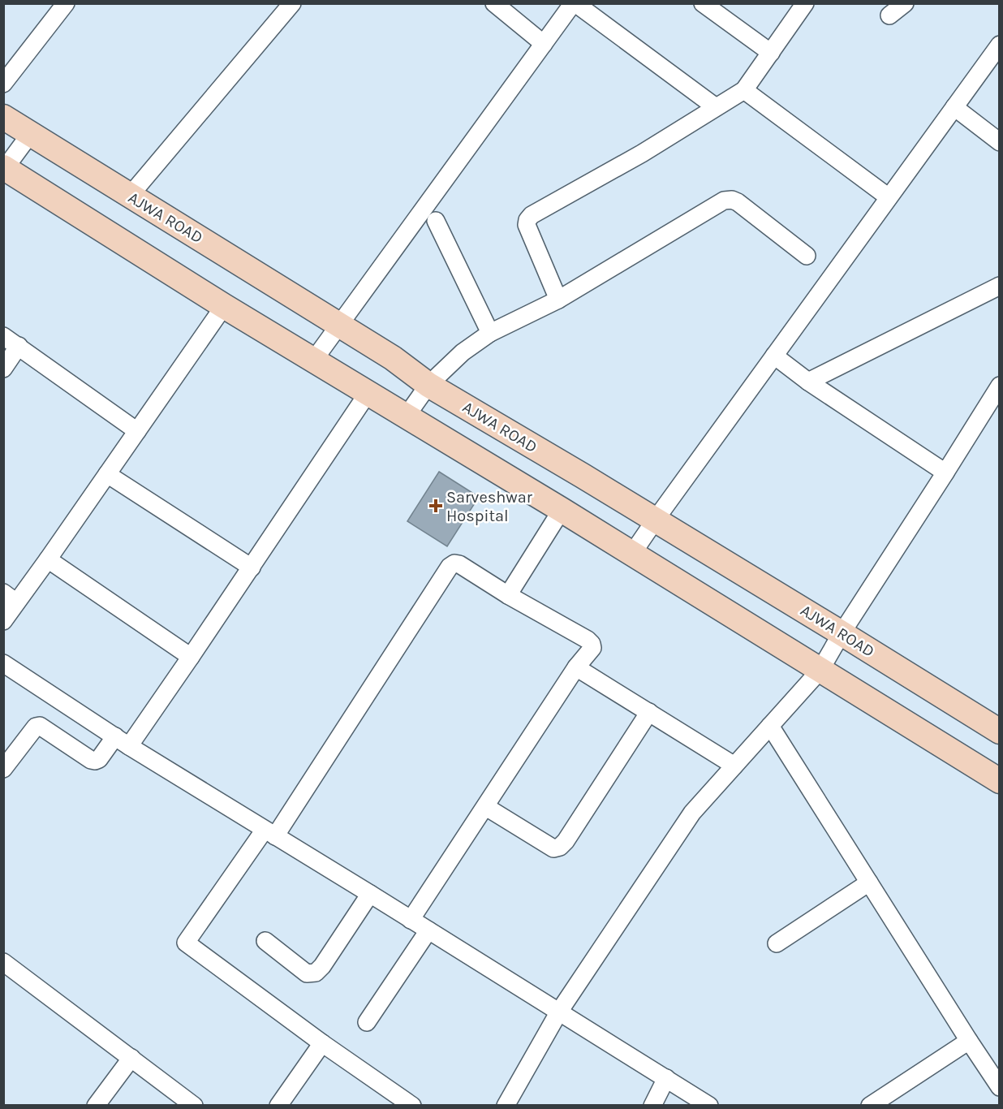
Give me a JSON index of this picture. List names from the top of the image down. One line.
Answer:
{"streets":{"main road":["AJWA ROAD"]},"places":{"health":["Sarveshwar Hospital"]}}
